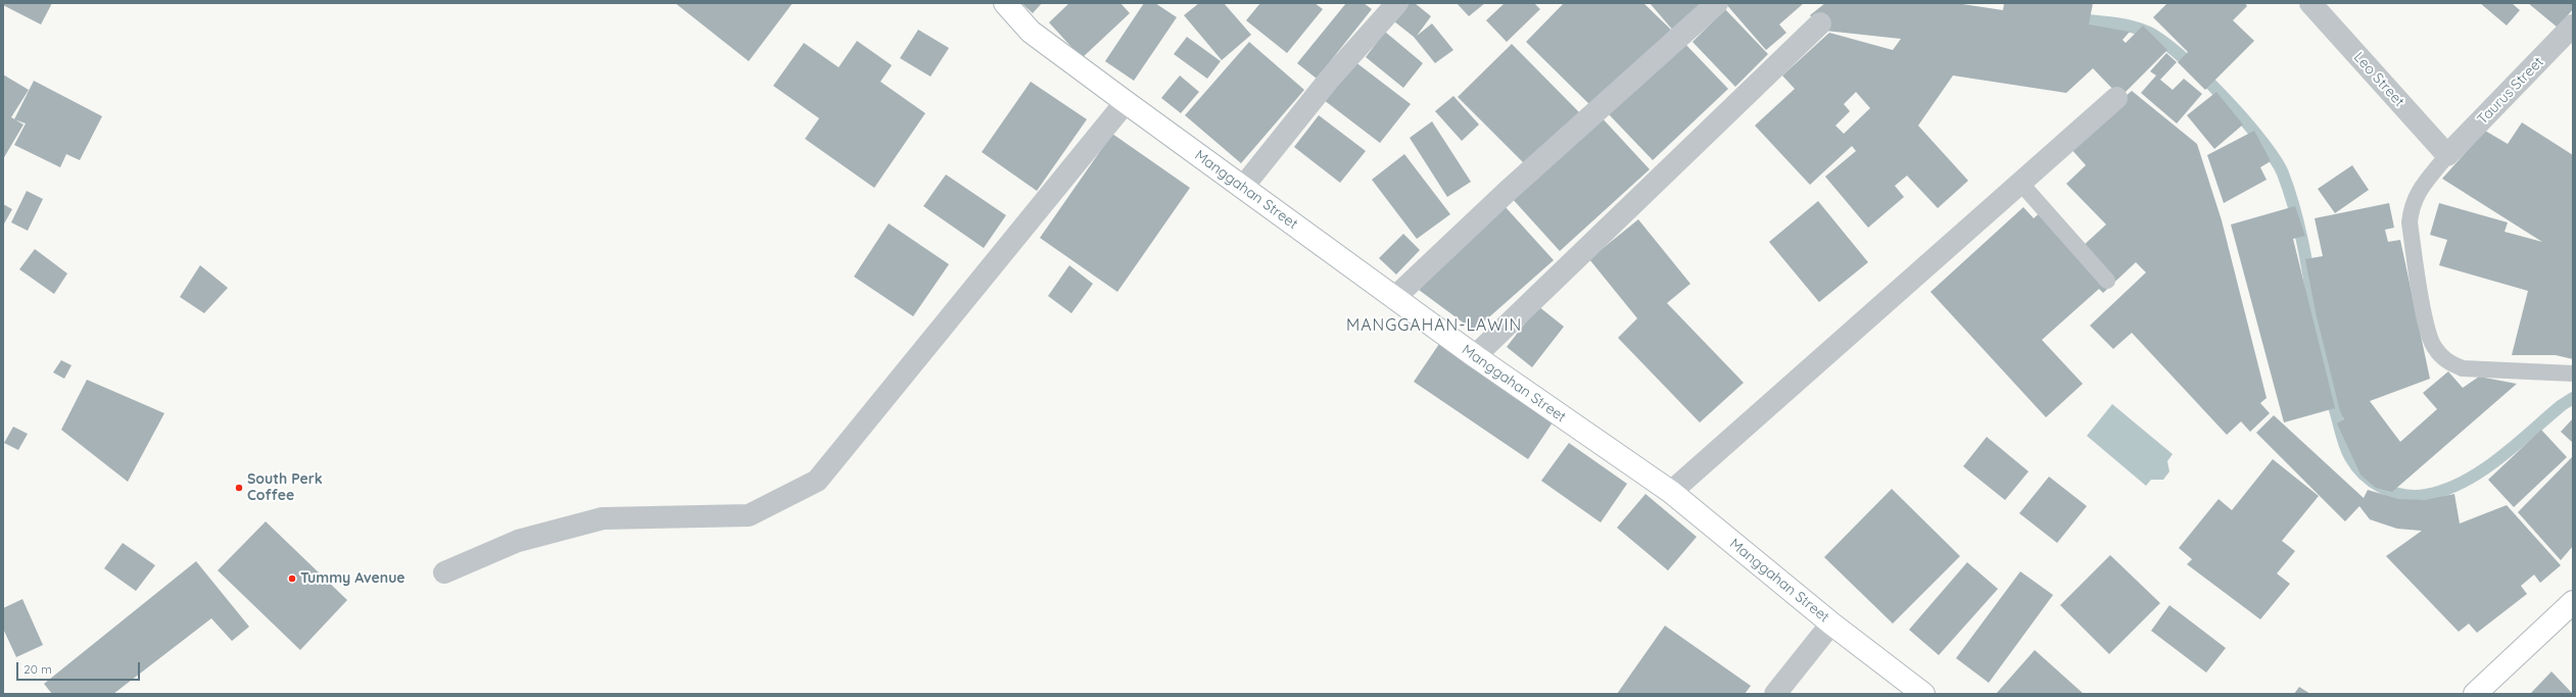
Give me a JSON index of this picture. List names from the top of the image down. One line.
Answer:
{"streets":{"street":["Leo Street","Taurus Street","Manggahan Street"]},"crossings":[["Leo Street","Taurus Street"]],"districts":["MANGGAHAN-LAWIN"],"places":["South Perk Coffee","Tummy Avenue"],"scale_bar":"20 m"}
